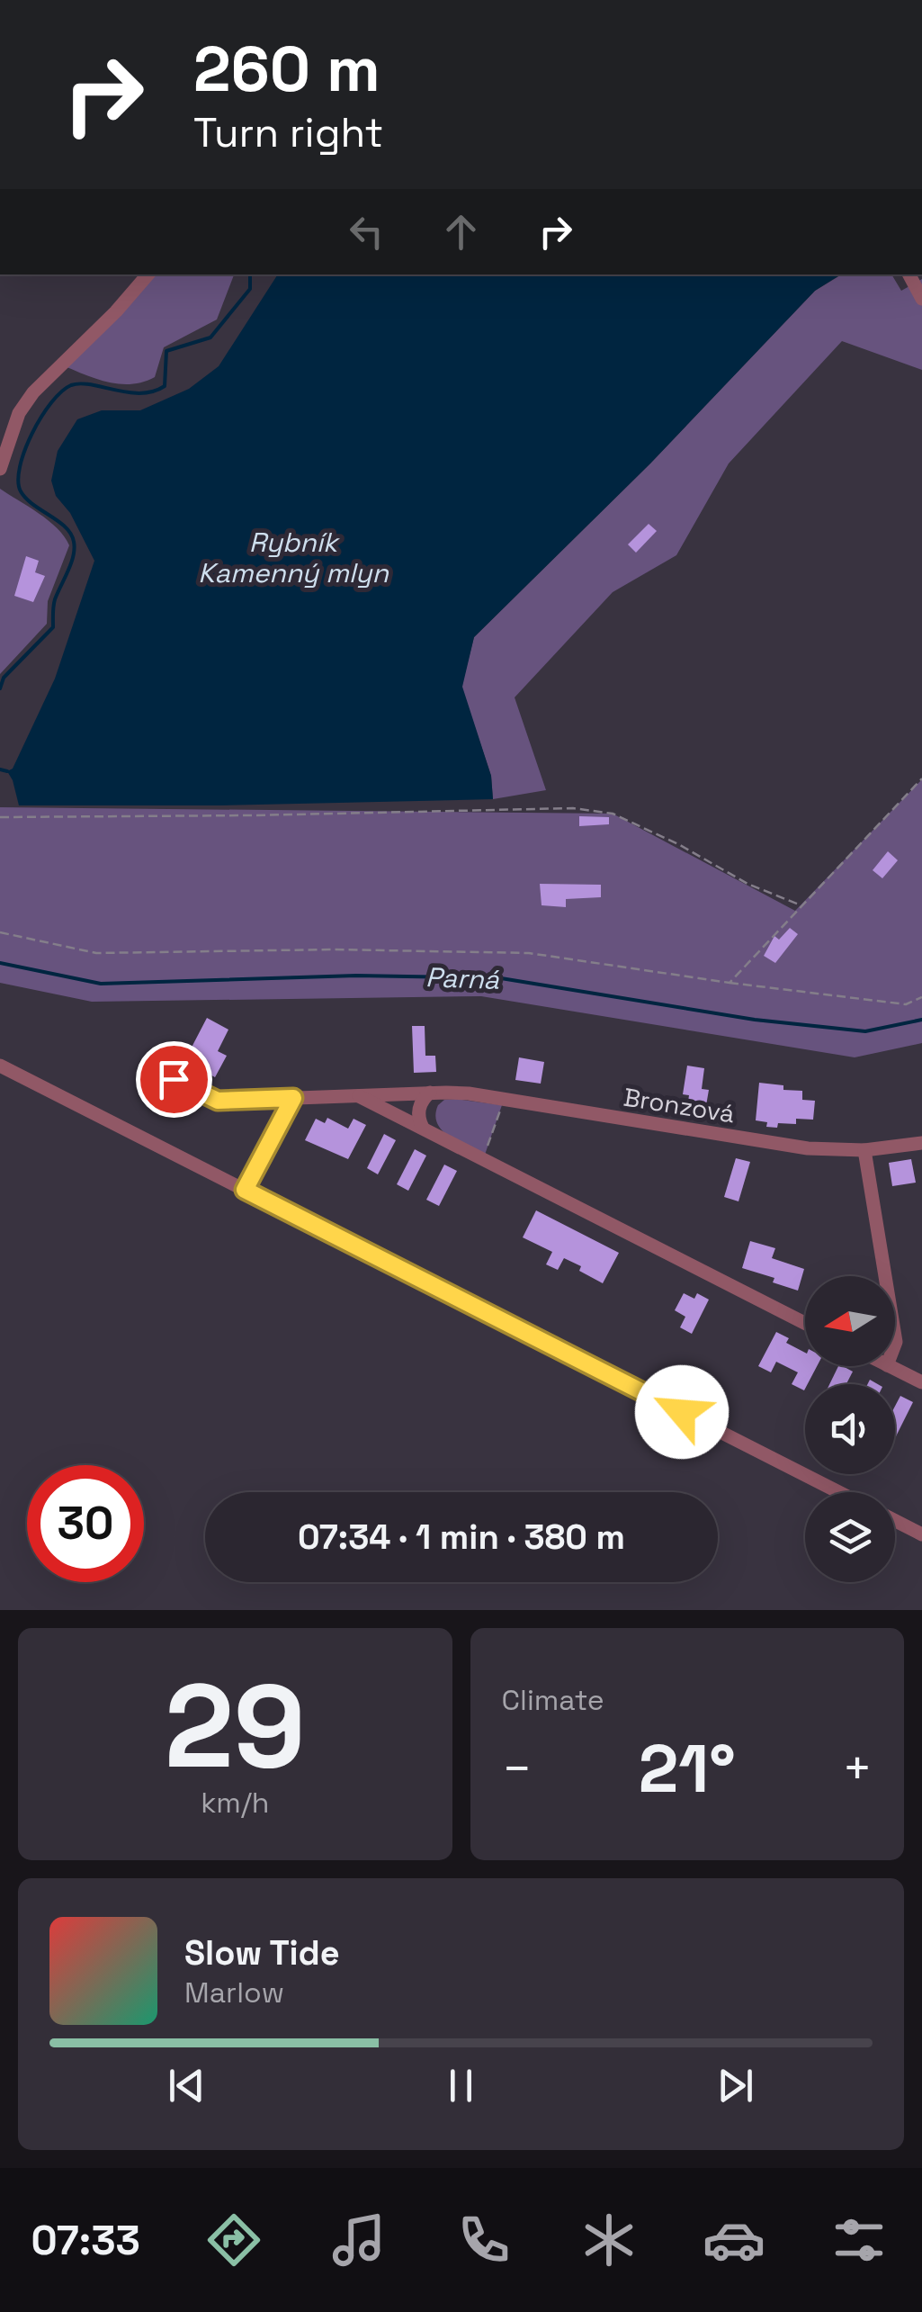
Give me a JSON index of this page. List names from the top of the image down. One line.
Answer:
{"streets":{"street":["Bronzová"]},"water":["Rybník Kamenný mlyn","Parná"],"north":"left","page":{"turn":["260 m","Turn right"],"limit":"30","trip":"07:34 · 1 min · 380 m","tile":[["29","km/h"],"Climate"],"heat":["−","21°","+"],"song":["Slow Tide","Marlow"],"tabs":"07:33"}}
